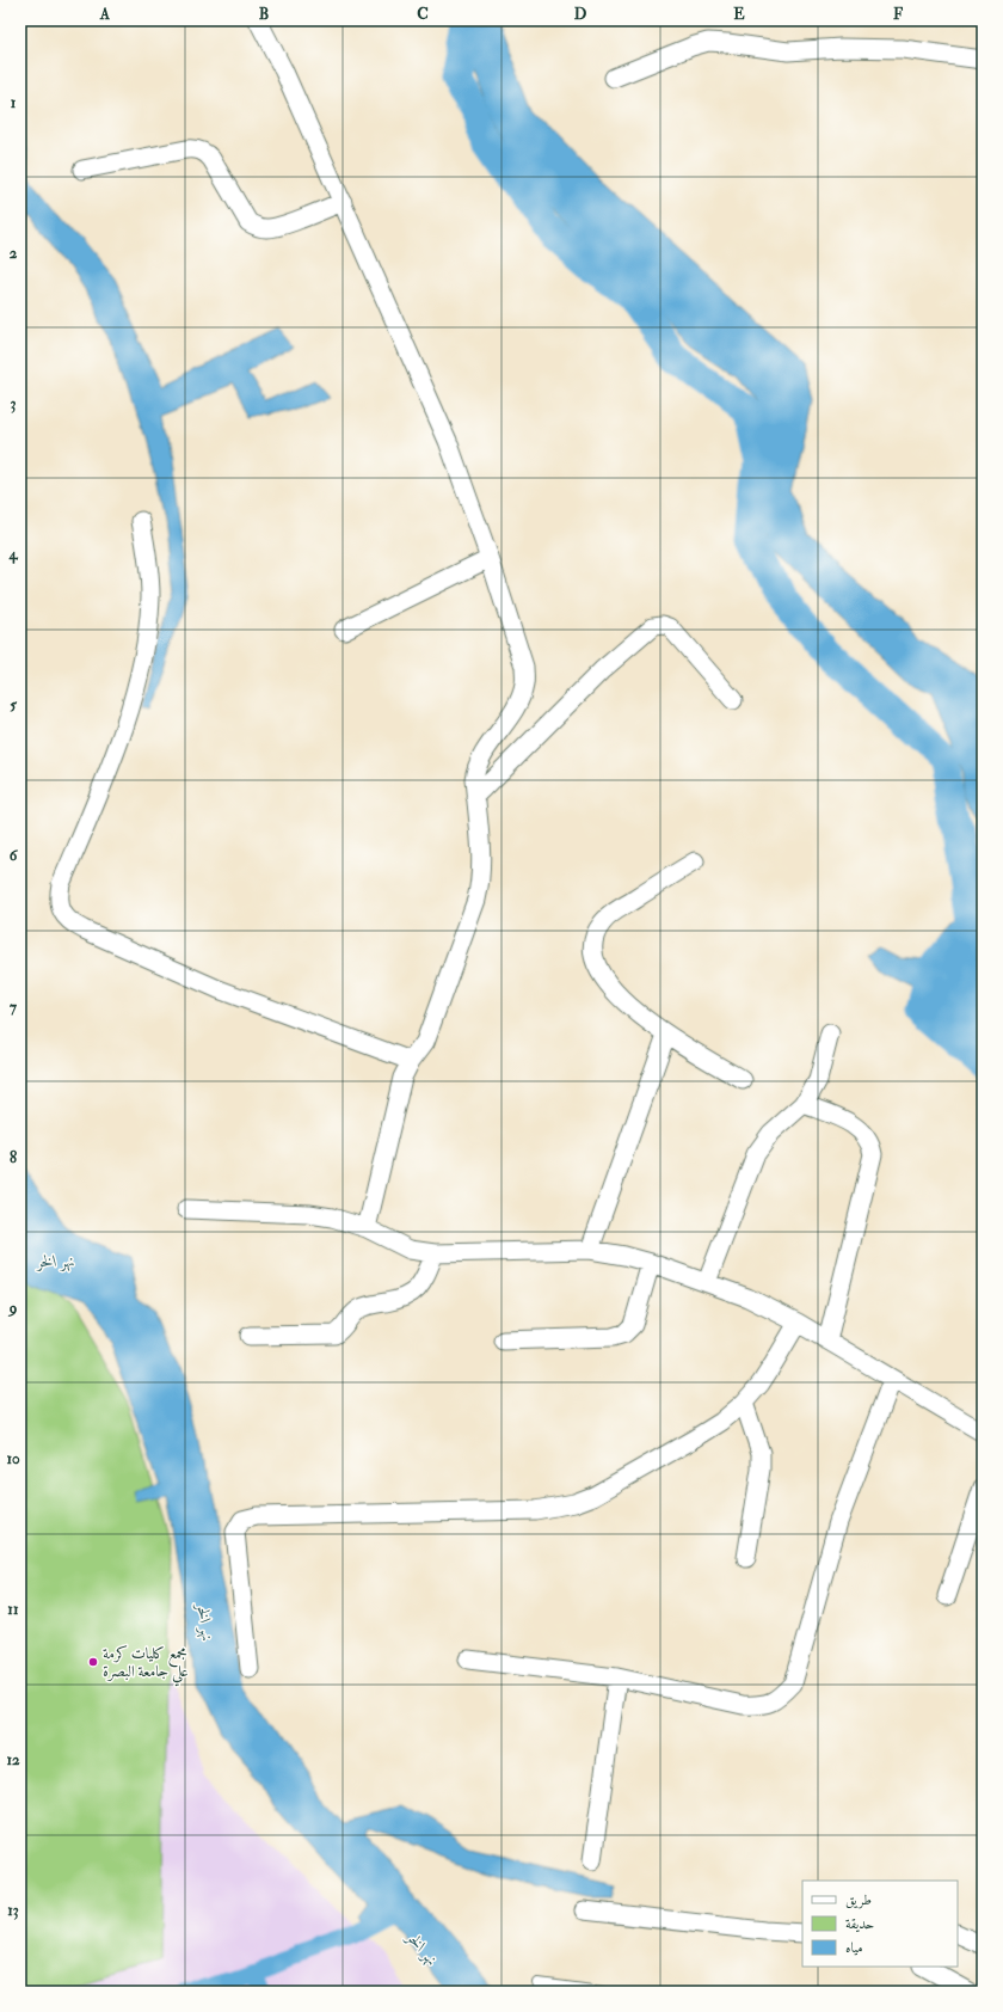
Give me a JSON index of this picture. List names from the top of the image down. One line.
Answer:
{"water":["نهر الخر"],"places":["مجمع كليات كرمة علي جامعة البصرة"],"legend":["طريق","حديقة","مياه"],"grid":{"columns":["A","B","C","D","E","F"],"rows":["1","2","3","4","5","6","7","8","9","10","11","12","13"]}}
